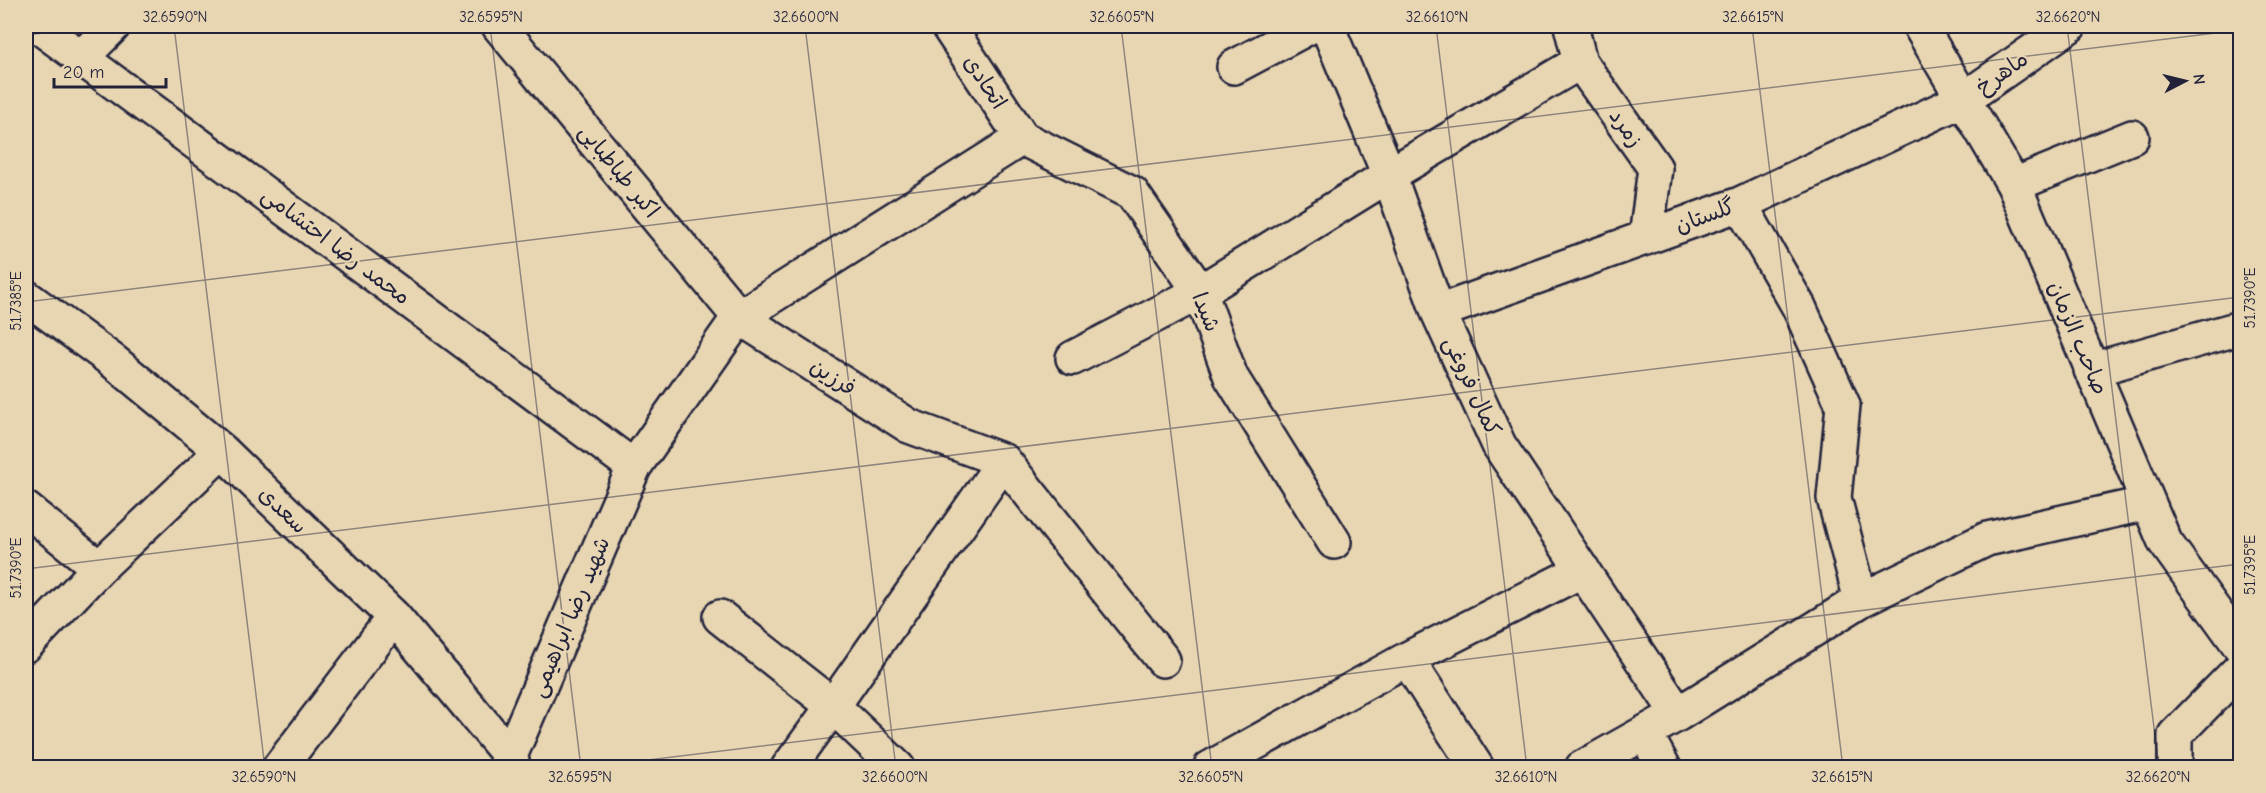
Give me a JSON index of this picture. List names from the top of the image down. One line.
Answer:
{"streets":{"street":["ماهرخ","اتحادی","زمرد","اکبر طباطبایی","گلستان","محمد رضا احتشامی","شیدا","صاحب الزمان","فرزین","کمال فروغی","سعدی","شهید رضا ابراهیمی"]},"crossings":[["ماهرخ","گلستان"],["ماهرخ","صاحب الزمان"],["اتحادی","شیدا"],["زمرد","گلستان"],["اکبر طباطبایی","فرزین"],["اکبر طباطبایی","شهید رضا ابراهیمی"],["گلستان","صاحب الزمان"],["گلستان","کمال فروغی"],["محمد رضا احتشامی","شهید رضا ابراهیمی"],["فرزین","شهید رضا ابراهیمی"],["سعدی","شهید رضا ابراهیمی"]],"scale_bar":"20 m","north":"right","coordinates":["32.6590°N","32.6595°N","32.6600°N","32.6605°N","32.6610°N","32.6615°N","32.6620°N","51.7390°E","51.7385°E","51.7395°E"]}
